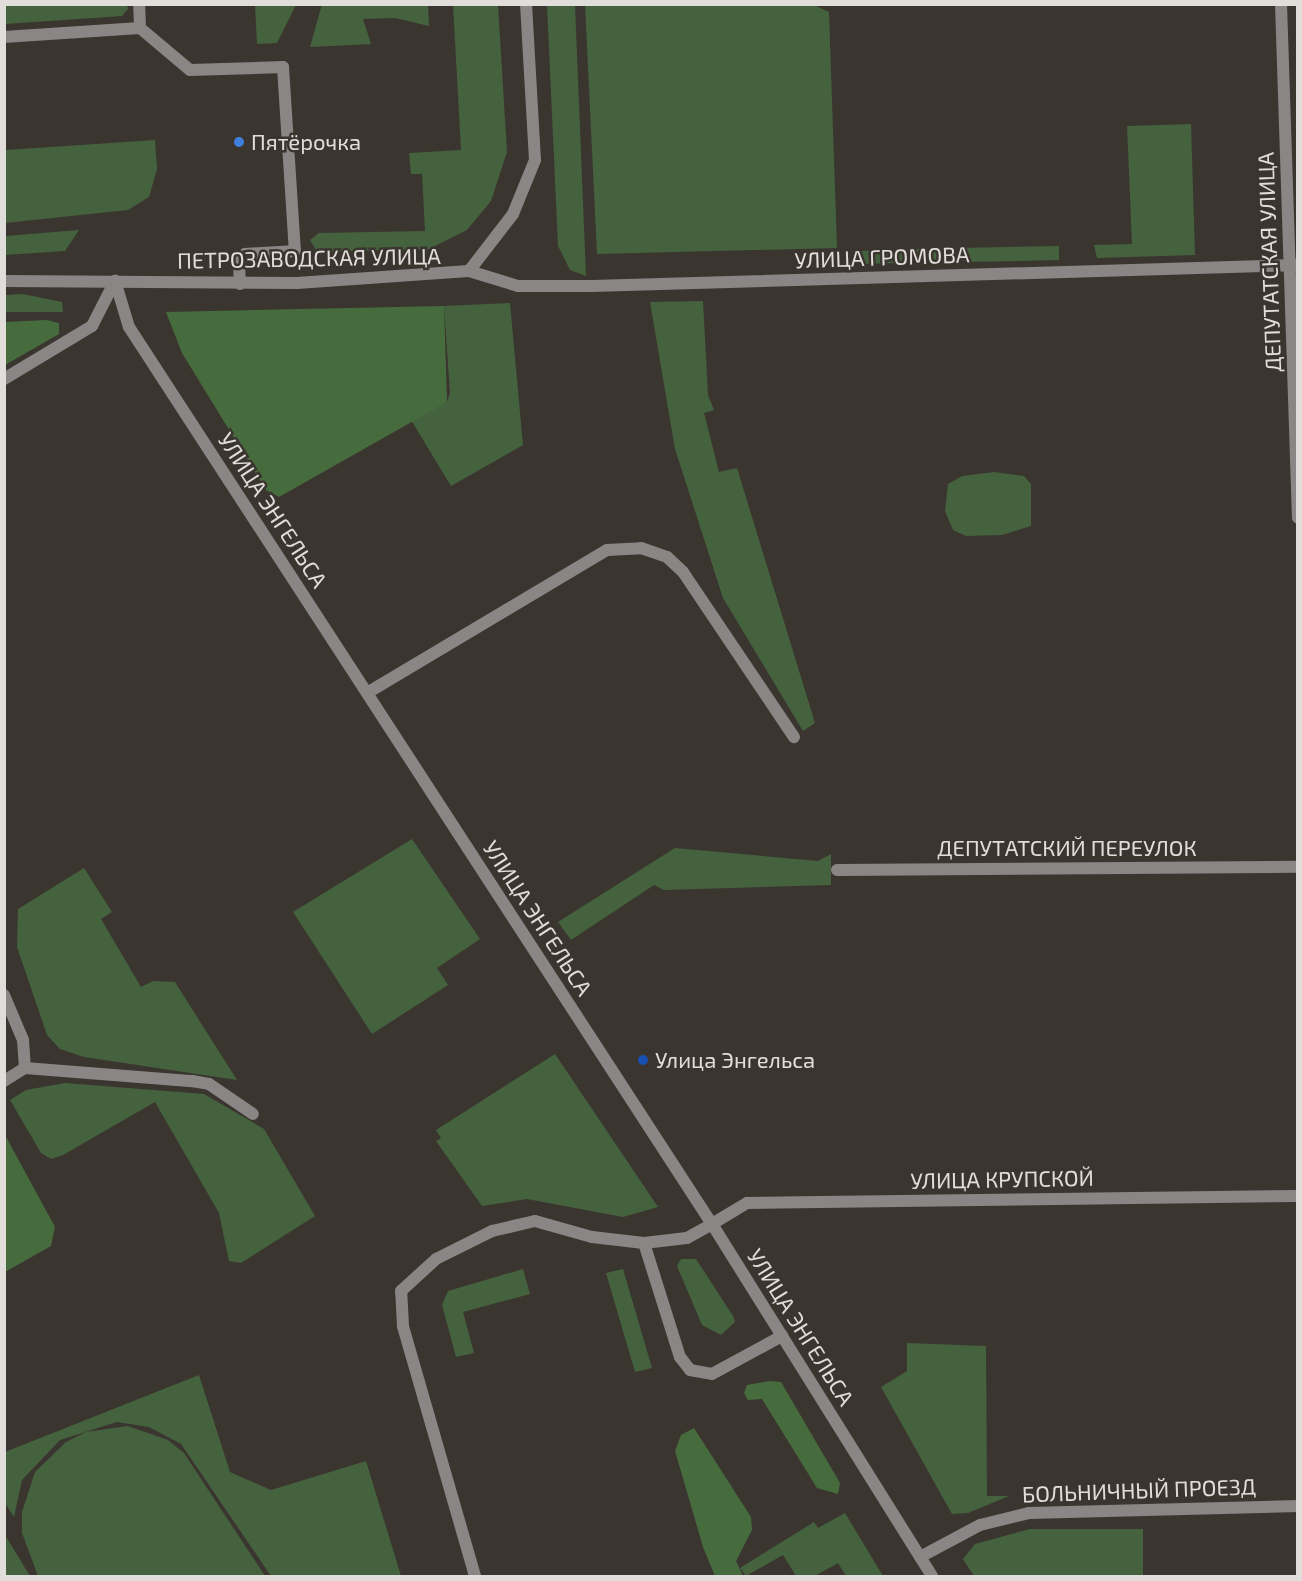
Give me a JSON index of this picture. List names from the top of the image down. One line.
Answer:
{"streets":{"street":["УЛИЦА ГРОМОВА","ПЕТРОЗАВОДСКАЯ УЛИЦА","ДЕПУТАТСКАЯ УЛИЦА","УЛИЦА ЭНГЕЛЬСА","ДЕПУТАТСКИЙ ПЕРЕУЛОК","УЛИЦА КРУПСКОЙ","БОЛЬНИЧНЫЙ ПРОЕЗД"]},"crossings":[["УЛИЦА ГРОМОВА","ПЕТРОЗАВОДСКАЯ УЛИЦА"],["УЛИЦА ГРОМОВА","ДЕПУТАТСКАЯ УЛИЦА"],["ПЕТРОЗАВОДСКАЯ УЛИЦА","УЛИЦА ЭНГЕЛЬСА"],["УЛИЦА ЭНГЕЛЬСА","УЛИЦА КРУПСКОЙ"],["УЛИЦА ЭНГЕЛЬСА","БОЛЬНИЧНЫЙ ПРОЕЗД"]],"places":["Пятёрочка","Улица Энгельса"]}
